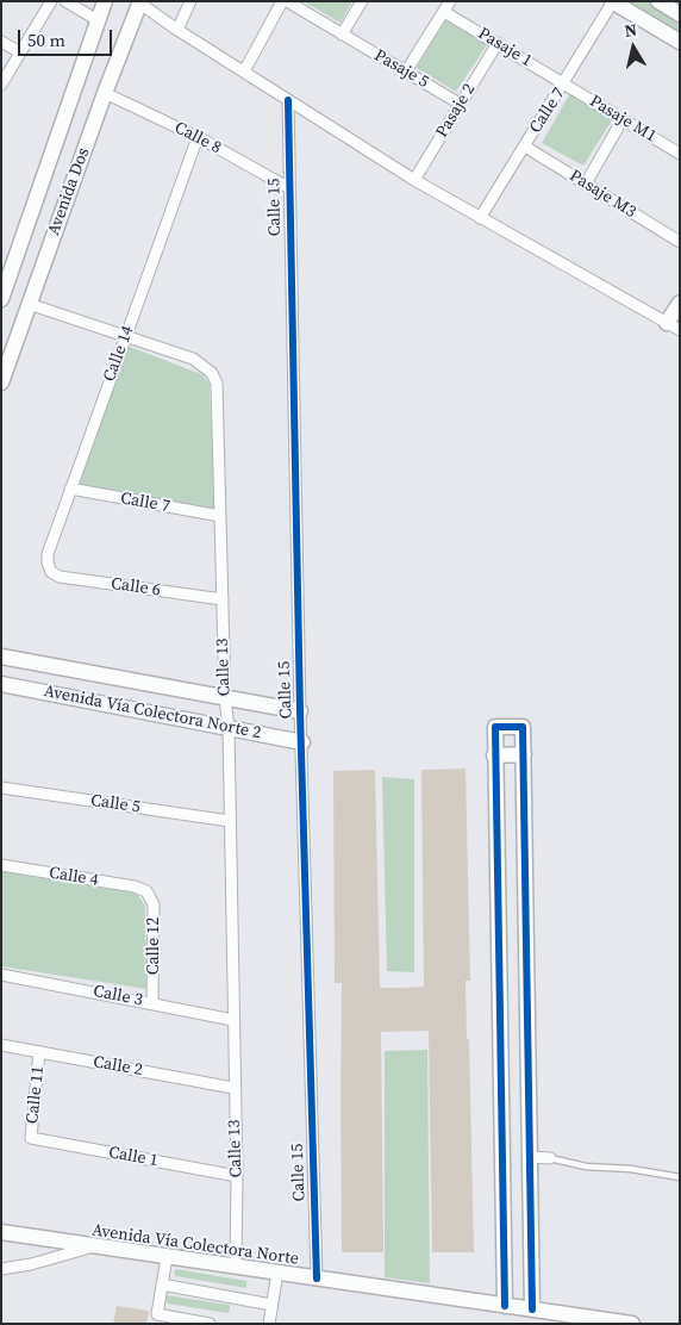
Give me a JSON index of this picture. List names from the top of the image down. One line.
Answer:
{"streets":{"street":["Pasaje 1","Pasaje 5","Pasaje 2","Calle 7","Pasaje M1","Calle 8","Avenida Dos","Pasaje M3","Calle 15","Calle 14","Calle 6","Calle 13","Avenida Vía Colectora Norte 2","Calle 5","Calle 4","Calle 12","Calle 3","Calle 2","Calle 11","Calle 1","Avenida Vía Colectora Norte"]},"crossings":[["Pasaje 1","Pasaje 2"],["Pasaje 1","Calle 7"],["Pasaje 1","Pasaje M1"],["Pasaje 5","Pasaje 2"],["Calle 7","Pasaje M1"],["Calle 7","Pasaje M3"],["Calle 7","Calle 14"],["Calle 7","Calle 13"],["Calle 8","Avenida Dos"],["Calle 8","Calle 15"],["Calle 8","Calle 14"],["Avenida Dos","Calle 13"],["Calle 15","Avenida Vía Colectora Norte 2"],["Calle 15","Avenida Vía Colectora Norte"],["Calle 14","Calle 6"],["Calle 14","Calle 13"],["Calle 6","Calle 13"],["Calle 13","Avenida Vía Colectora Norte 2"],["Calle 13","Calle 5"],["Calle 13","Calle 3"],["Calle 13","Calle 2"],["Calle 13","Calle 1"],["Calle 13","Avenida Vía Colectora Norte"],["Calle 4","Calle 12"],["Calle 12","Calle 3"],["Calle 2","Calle 11"],["Calle 11","Calle 1"]],"scale_bar":"50 m","north":"top"}
